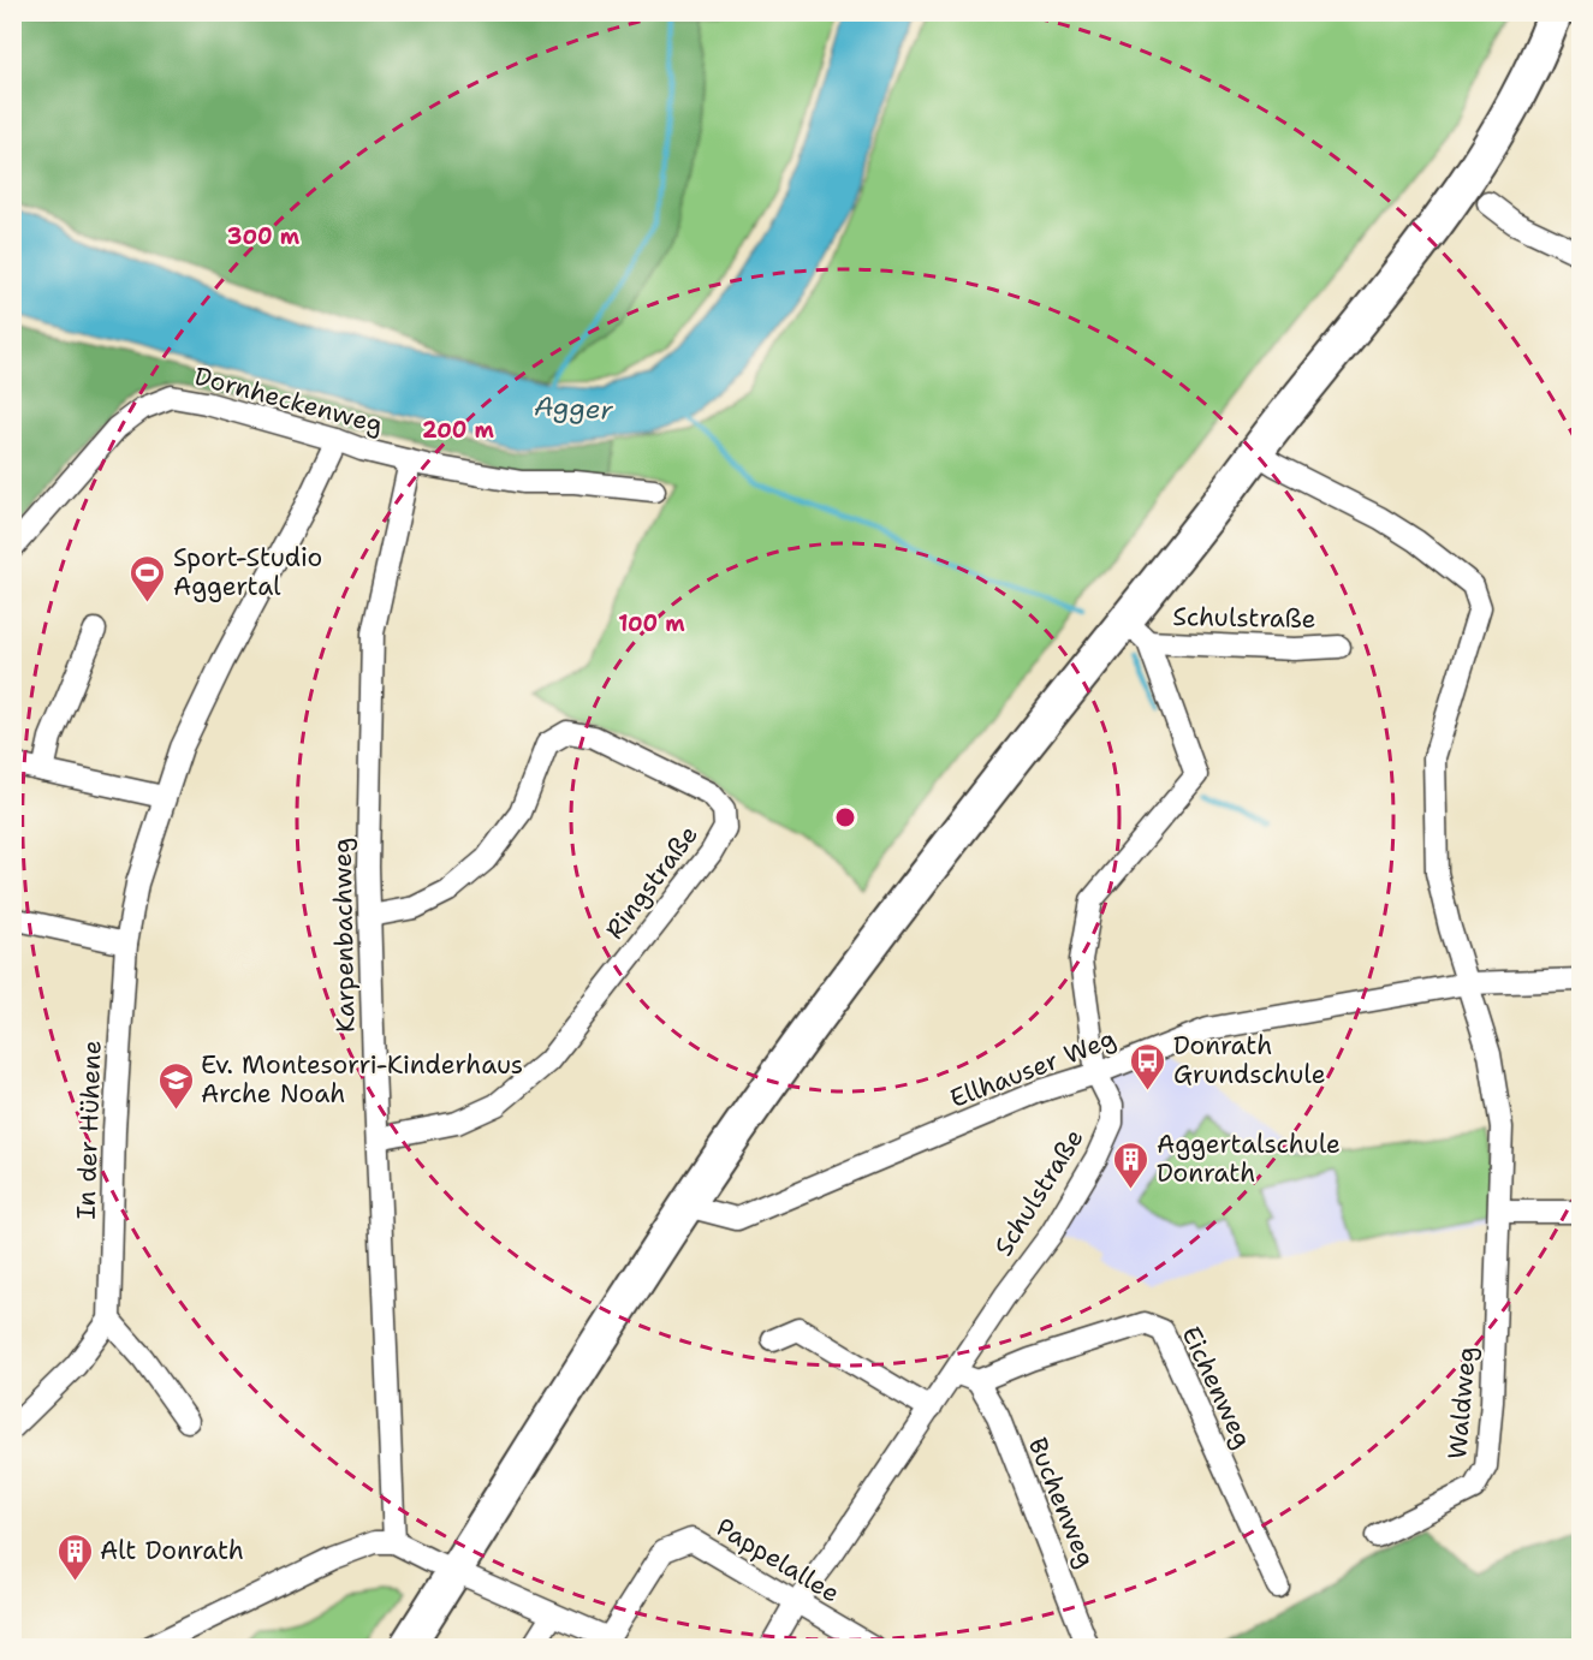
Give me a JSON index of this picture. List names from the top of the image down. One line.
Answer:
{"streets":{"street":["Dornheckenweg","Schulstraße","Ringstraße","Karpenbachweg","Ellhauser Weg","In der Hühene","Eichenweg","Waldweg","Buchenweg","Pappelallee"]},"crossings":[["Dornheckenweg","Karpenbachweg"],["Dornheckenweg","In der Hühene"],["Schulstraße","Ellhauser Weg"],["Schulstraße","Pappelallee"],["Ringstraße","Karpenbachweg"],["Karpenbachweg","Pappelallee"],["Ellhauser Weg","Waldweg"],["Eichenweg","Buchenweg"]],"water":["Agger"],"places":{"sports":["Sport-Studio Aggertal"],"bus stop":["Donrath Grundschule"],"school or university":["Ev. Montesorri-Kinderhaus Arche Noah"],"building":["Aggertalschule Donrath","Alt Donrath"]},"rings":["300 m","200 m","100 m"]}
